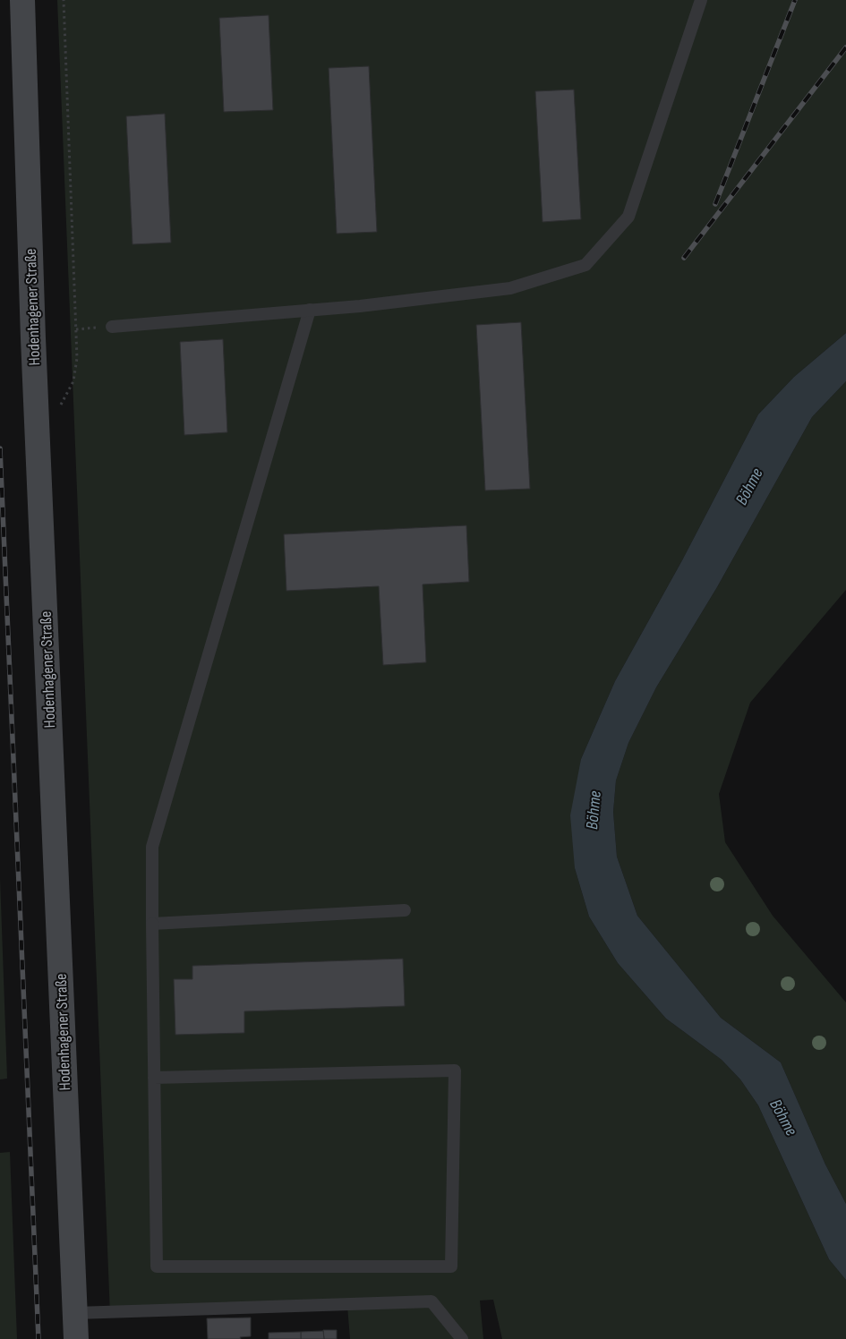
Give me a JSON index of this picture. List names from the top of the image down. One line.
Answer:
{"streets":{"main road":["Hodenhagener Straße"]},"water":["Böhme"]}
